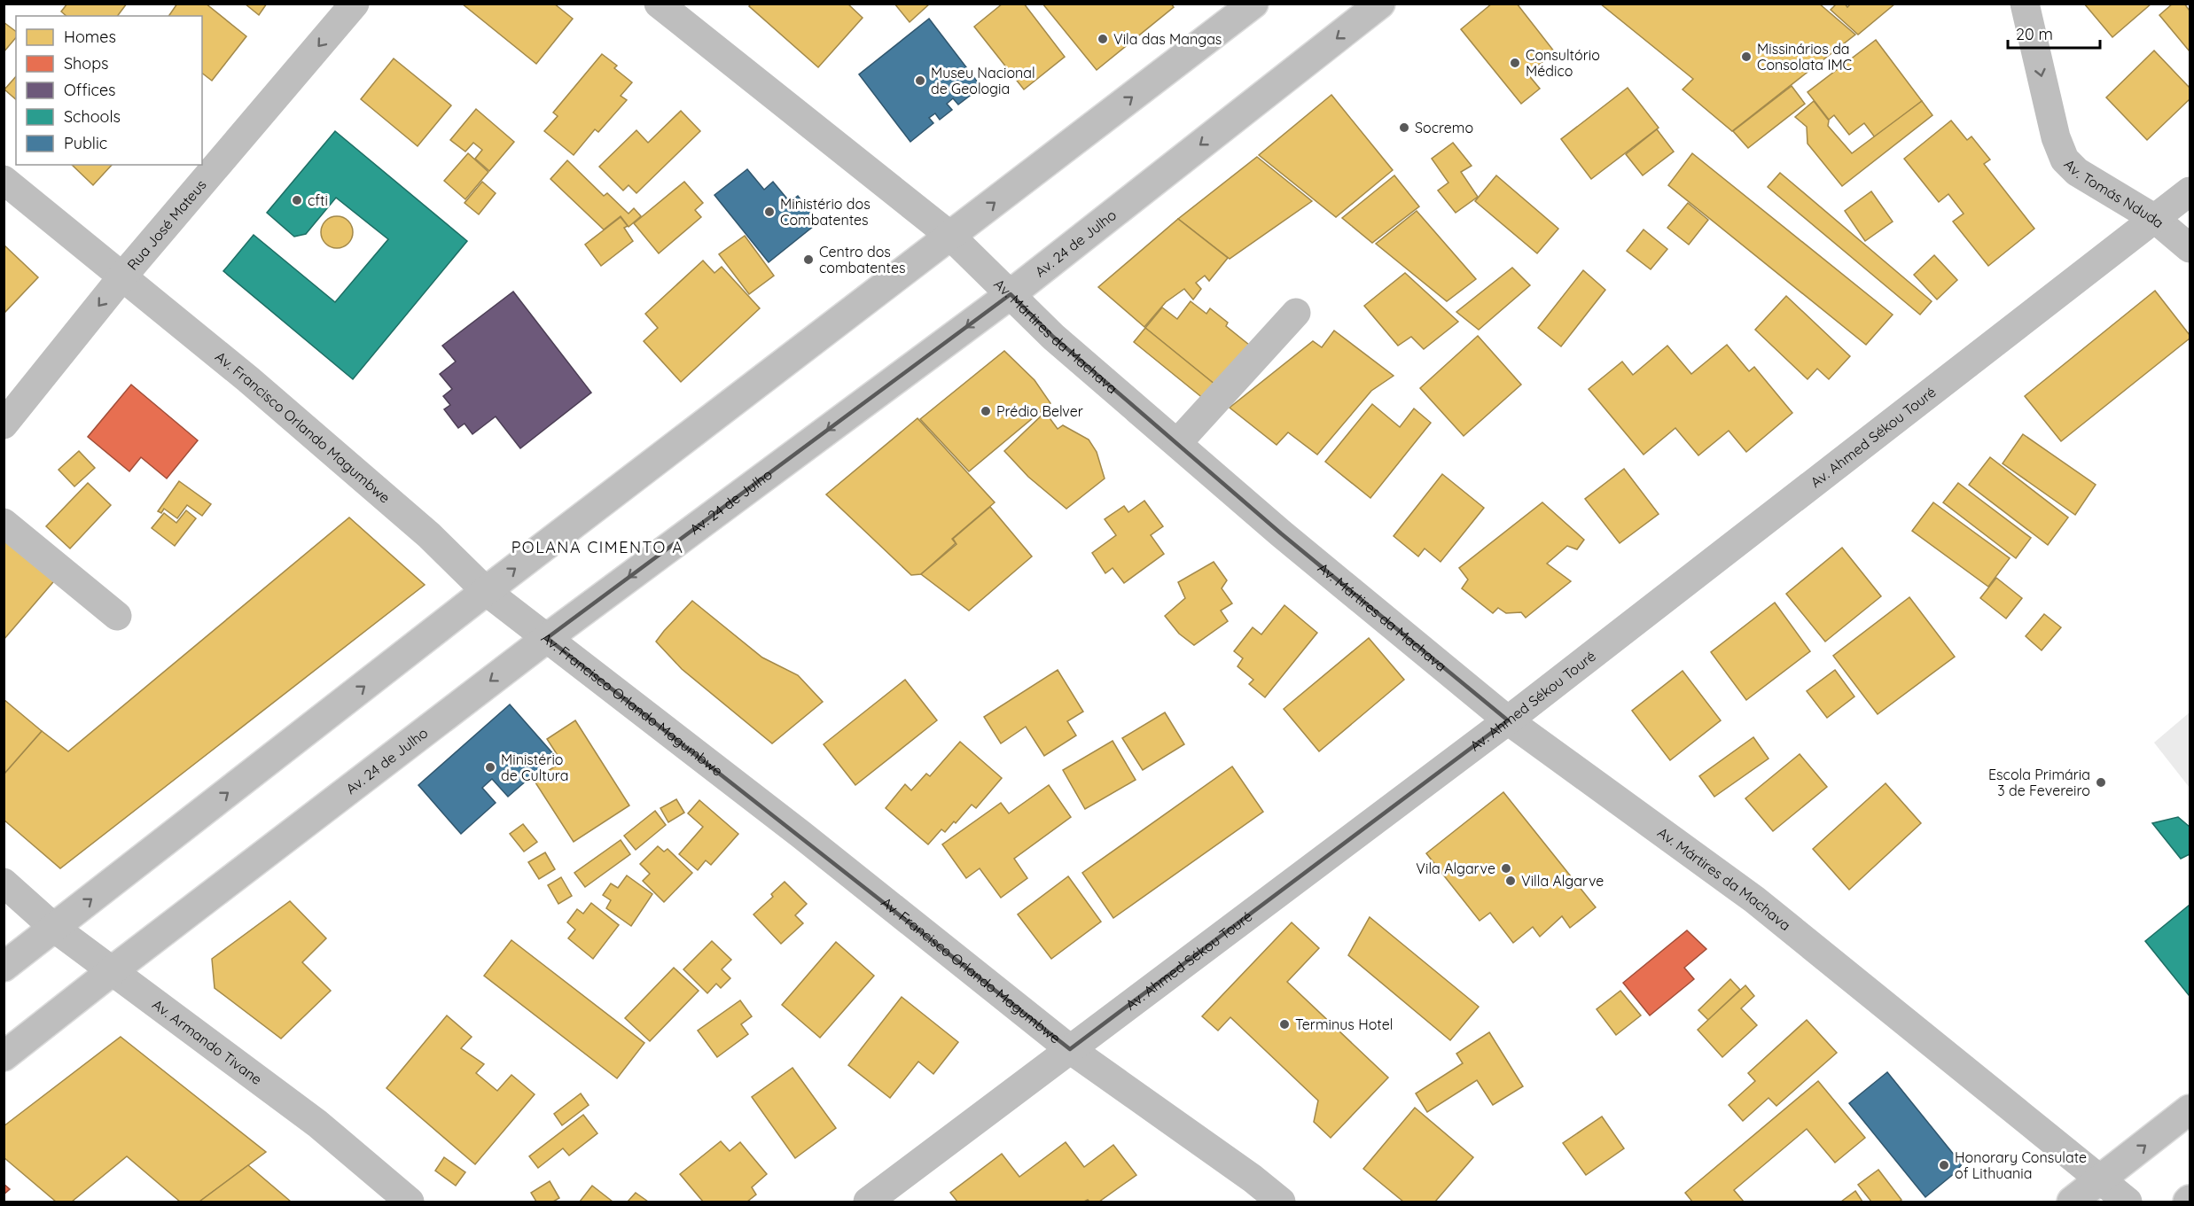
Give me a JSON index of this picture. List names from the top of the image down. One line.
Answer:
{"streets":{"street":["Av. Tomás Nduda","Rua José Mateus","Av. 24 de Julho","Av. Mártires da Machava","Av. Francisco Orlando Magumbwe","Av. Ahmed Sékou Touré","Av. Armando Tivane"]},"crossings":[["Av. Tomás Nduda","Av. Ahmed Sékou Touré"],["Rua José Mateus","Av. Francisco Orlando Magumbwe"],["Av. 24 de Julho","Av. Mártires da Machava"],["Av. 24 de Julho","Av. Francisco Orlando Magumbwe"],["Av. 24 de Julho","Av. Armando Tivane"],["Av. Mártires da Machava","Av. Ahmed Sékou Touré"],["Av. Francisco Orlando Magumbwe","Av. Ahmed Sékou Touré"]],"one_way":["Av. Tomás Nduda","Rua José Mateus"],"districts":["POLANA CIMENTO A"],"places":["Vila das Mangas","Missinários da Consolata IMC","Consultório Médico","Museu Nacional de Geologia","Socremo","cfti","Ministério dos Combatentes","Centro dos combatentes","Prédio Belver","Ministério de Cultura","Escola Primária 3 de Fevereiro","Vila Algarve","Villa Algarve","Terminus Hotel","Honorary Consulate of Lithuania"],"legend":["Homes","Shops","Offices","Schools","Public"],"scale_bar":"20 m"}
